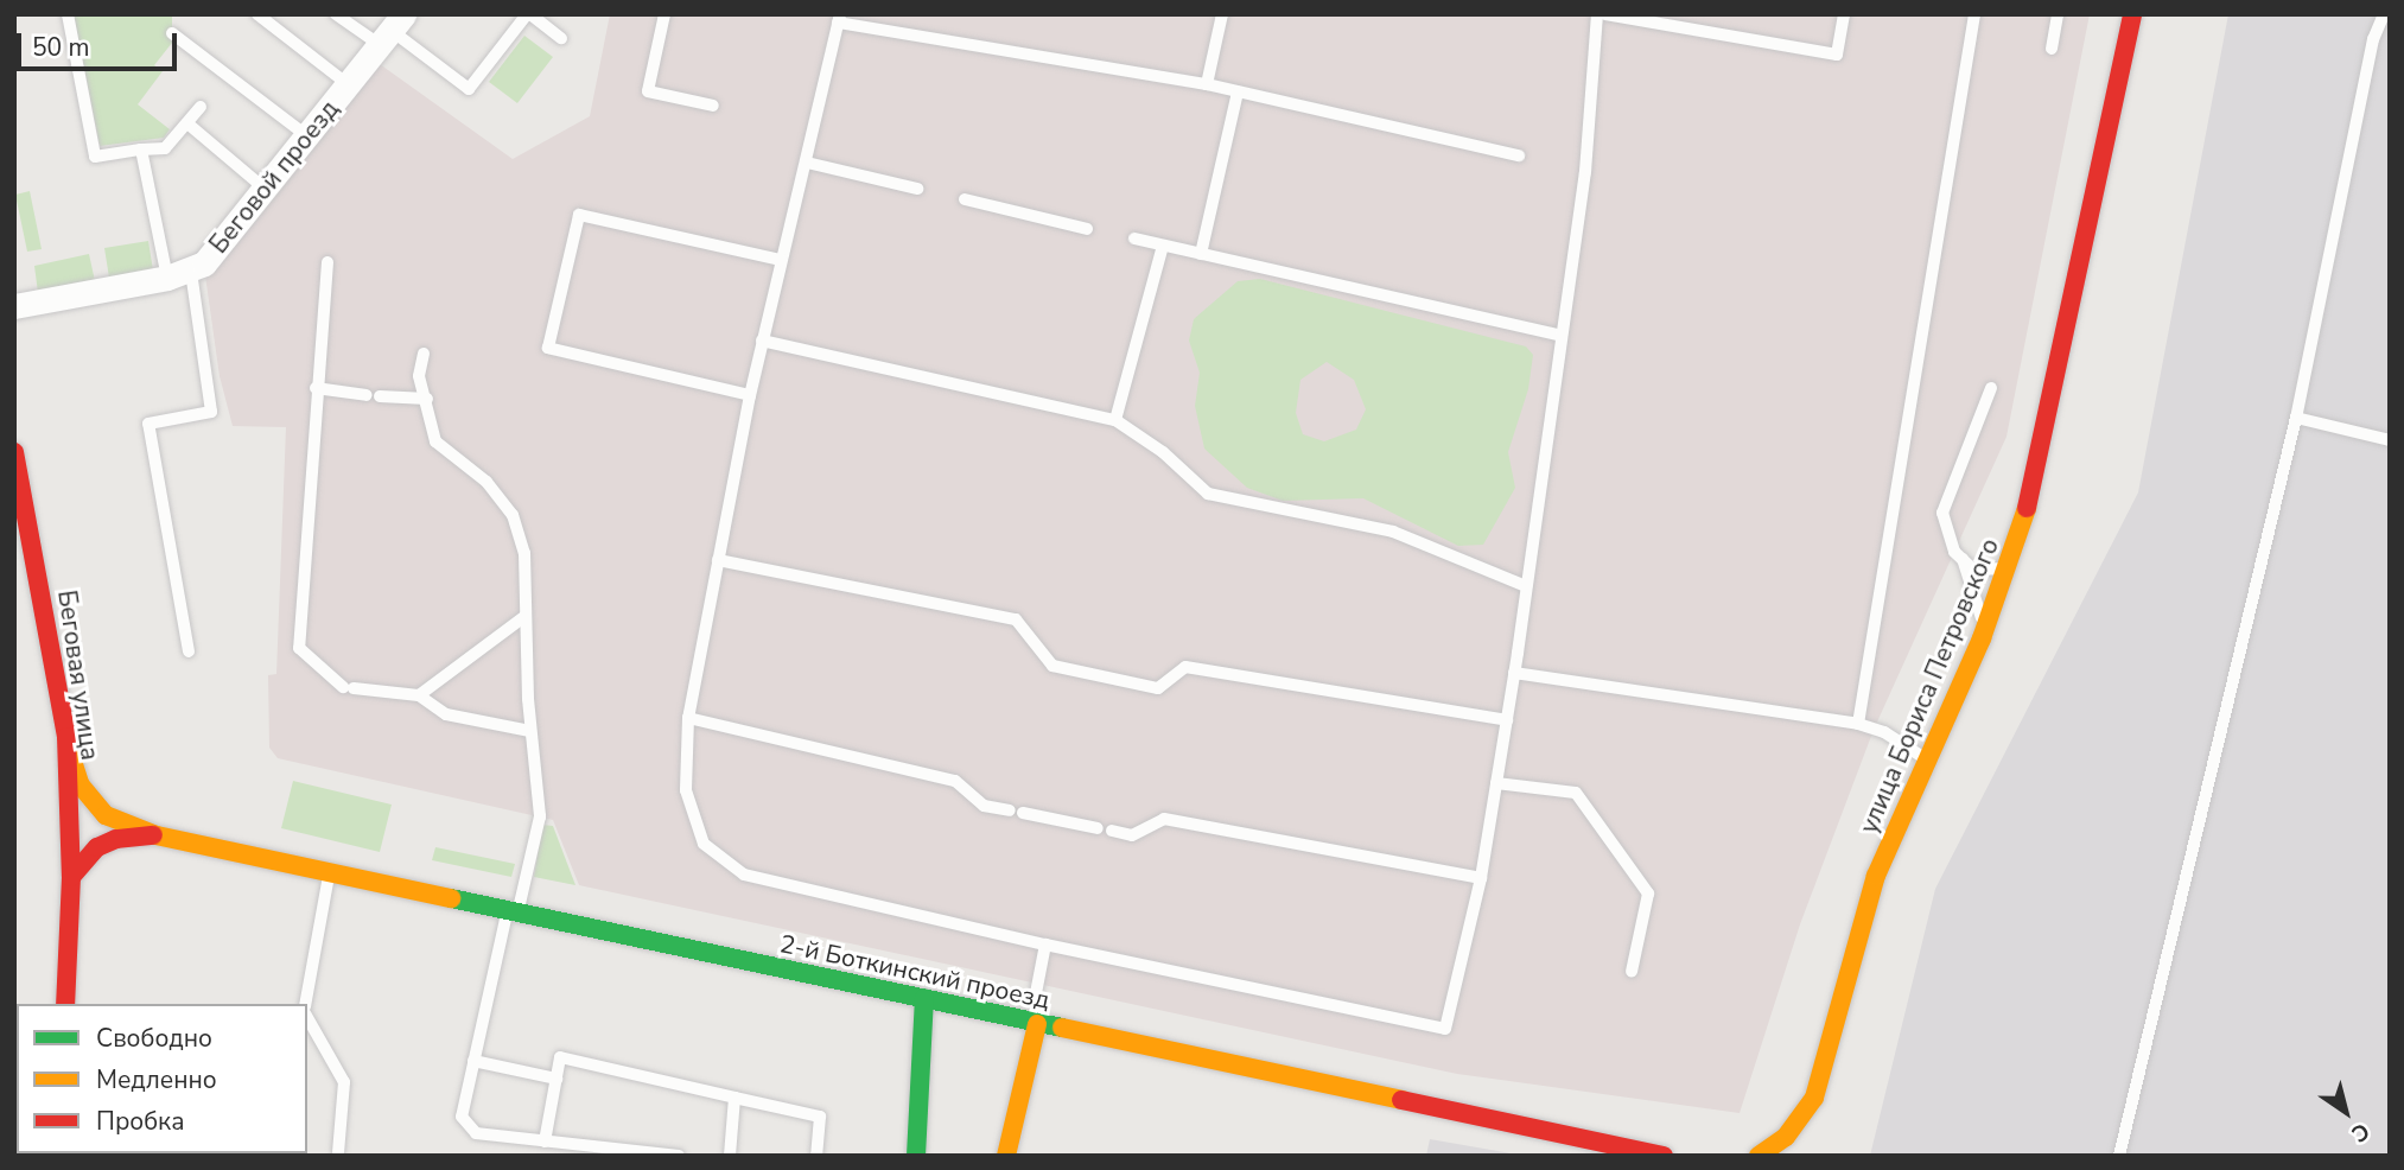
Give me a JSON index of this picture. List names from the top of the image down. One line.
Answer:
{"streets":{"street":["Беговой проезд","Беговая улица","улица Бориса Петровского","2-й Боткинский проезд"]},"crossings":[["Беговая улица","2-й Боткинский проезд"]],"legend":["Свободно","Медленно","Пробка"],"scale_bar":"50 m","north":"bottom right"}
